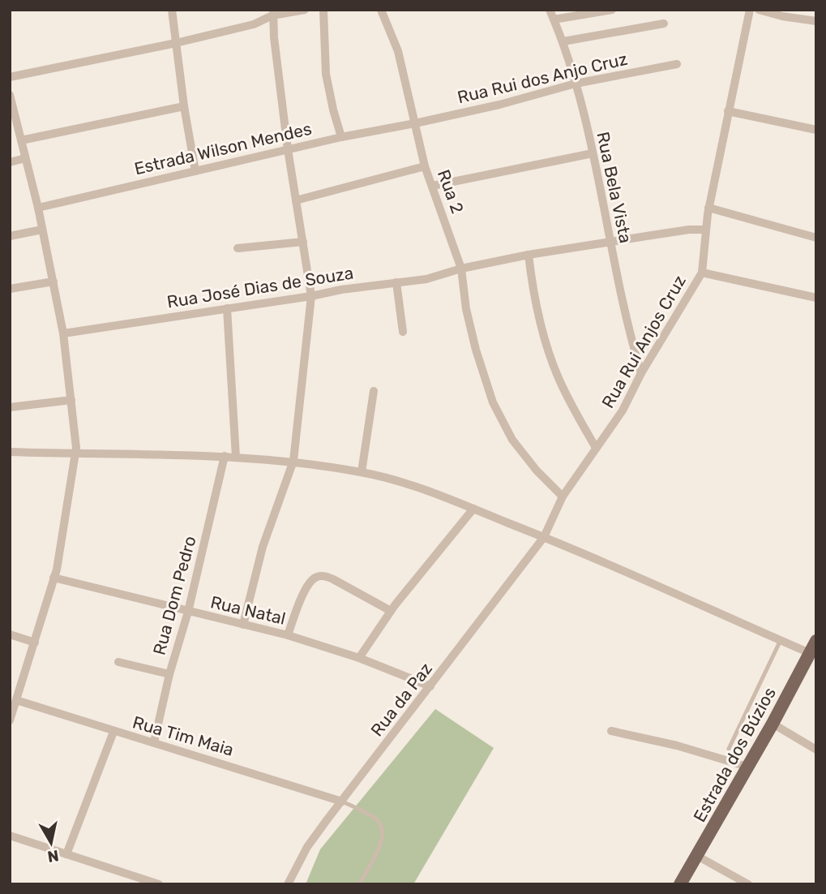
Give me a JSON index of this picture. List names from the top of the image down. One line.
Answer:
{"streets":{"main road":["Estrada dos Búzios"],"street":["Rua Rui dos Anjo Cruz","Estrada Wilson Mendes","Rua Bela Vista","Rua 2","Rua José Dias de Souza","Rua Rui Anjos Cruz","Rua Dom Pedro","Rua Natal","Rua da Paz","Rua Tim Maia"]},"crossings":[["Rua Rui dos Anjo Cruz","Estrada Wilson Mendes"],["Rua Rui dos Anjo Cruz","Rua Bela Vista"],["Rua Rui dos Anjo Cruz","Rua 2"],["Estrada Wilson Mendes","Rua 2"],["Rua Bela Vista","Rua José Dias de Souza"],["Rua Bela Vista","Rua Rui Anjos Cruz"],["Rua 2","Rua José Dias de Souza"],["Rua 2","Rua Rui Anjos Cruz"],["Rua José Dias de Souza","Rua Rui Anjos Cruz"],["Rua Rui Anjos Cruz","Rua da Paz"],["Rua Dom Pedro","Rua Natal"],["Rua Dom Pedro","Rua Tim Maia"],["Rua Natal","Rua da Paz"],["Rua da Paz","Rua Tim Maia"]],"north":"bottom"}
